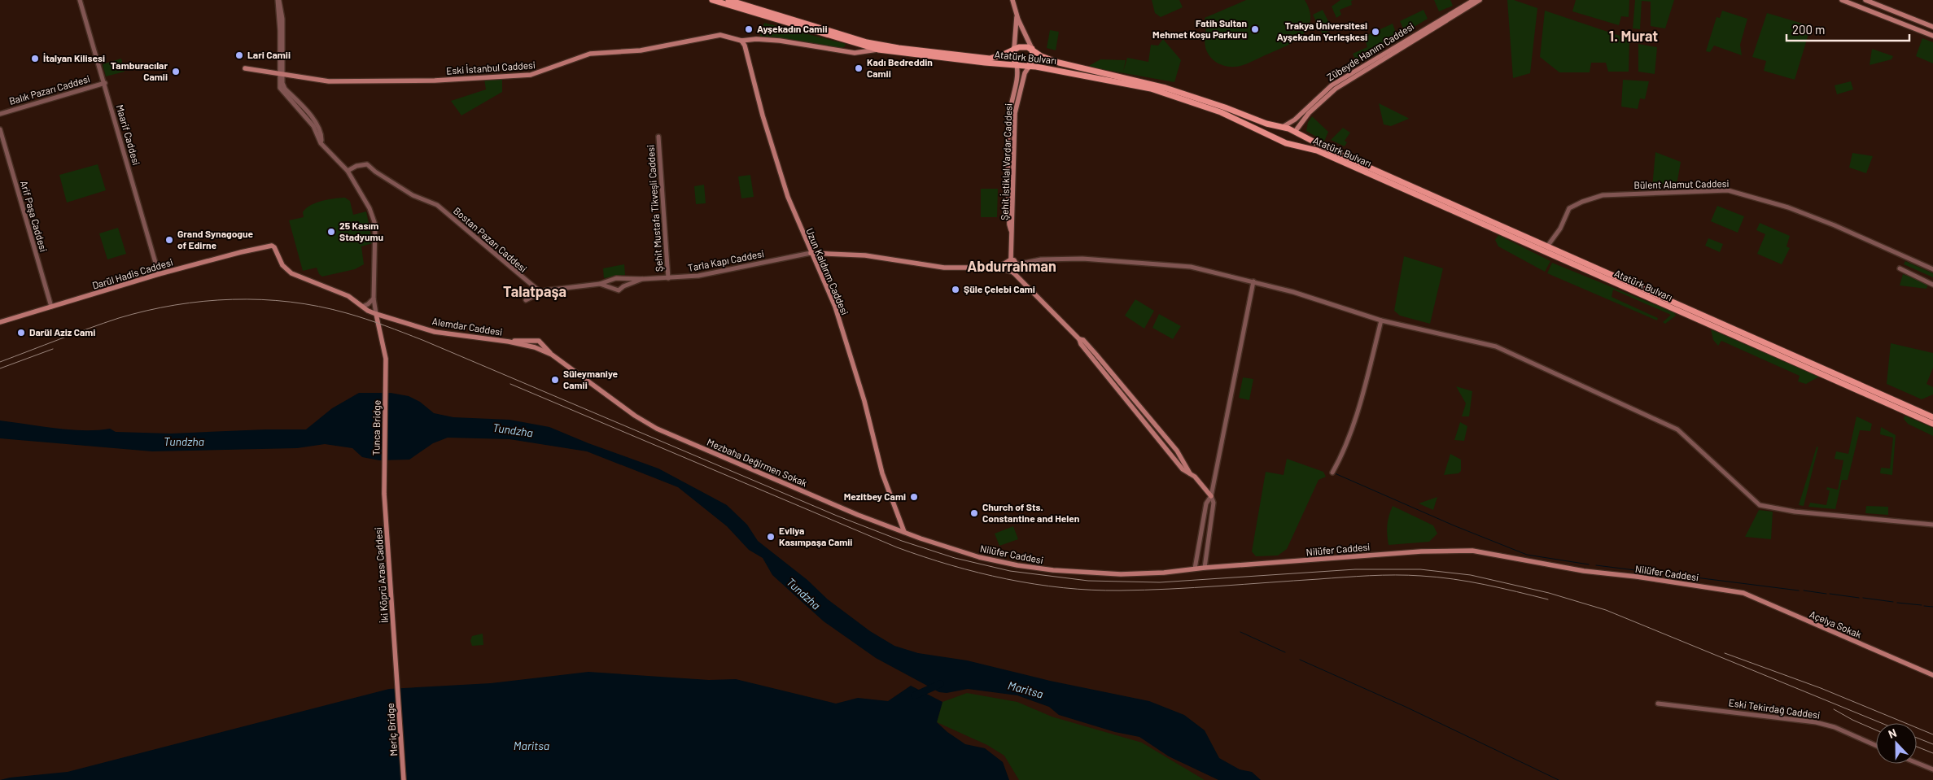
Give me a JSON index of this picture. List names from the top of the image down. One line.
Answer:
{"streets":{"main road":["Zübeyde Hanım Caddesi","Atatürk Bulvarı","Eski İstanbul Caddesi","Şehit İstiklal Vardar Caddesi","Uzun Kaldırım Caddesi","Darül Hadis Caddesi","Alemdar Caddesi","Tunca Bridge","Mezbaha Değirmen Sokak","Nilüfer Caddesi","İki Köprü Arası Caddesi","Açelya Sokak","Meriç Bridge"],"street":["Balık Pazarı Caddesi","Maarif Caddesi","Bülent Alamut Caddesi","Şehit Mustafa Tikveşli Caddesi","Arif Paşa Caddesi","Bostan Pazarı Caddesi","Tarla Kapı Caddesi","Eski Tekirdağ Caddesi"]},"crossings":[["Zübeyde Hanım Caddesi","Atatürk Bulvarı"],["Atatürk Bulvarı","Eski İstanbul Caddesi"],["Atatürk Bulvarı","Şehit İstiklal Vardar Caddesi"],["Atatürk Bulvarı","Bülent Alamut Caddesi"],["Eski İstanbul Caddesi","Uzun Kaldırım Caddesi"],["Balık Pazarı Caddesi","Maarif Caddesi"],["Maarif Caddesi","Darül Hadis Caddesi"],["Şehit Mustafa Tikveşli Caddesi","Tarla Kapı Caddesi"],["Arif Paşa Caddesi","Darül Hadis Caddesi"],["Bostan Pazarı Caddesi","Tarla Kapı Caddesi"],["Tarla Kapı Caddesi","Uzun Kaldırım Caddesi"],["Uzun Kaldırım Caddesi","Mezbaha Değirmen Sokak"],["Darül Hadis Caddesi","Alemdar Caddesi"],["Alemdar Caddesi","Tunca Bridge"],["Tunca Bridge","İki Köprü Arası Caddesi"],["Mezbaha Değirmen Sokak","Nilüfer Caddesi"],["Nilüfer Caddesi","Açelya Sokak"],["İki Köprü Arası Caddesi","Meriç Bridge"]],"districts":["1. Murat","Abdurrahman","Talatpaşa"],"water":["Tundzha","Maritsa"],"places":["Ayşekadın Camii","Fatih Sultan Mehmet Koşu Parkuru","Trakya Üniversitesi Ayşekadın Yerleşkesi","Lari Camii","İtalyan Kilisesi","Kadı Bedreddin Camii","Tamburacılar Camii","25 Kasım Stadyumu","Grand Synagogue of Edirne","Şüle Çelebi Cami","Darül Aziz Cami","Süleymaniye Camii","Mezitbey Cami","Church of Sts. Constantine and Helen","Evliya Kasımpaşa Camii"],"scale_bar":"200 m","north":"top"}
